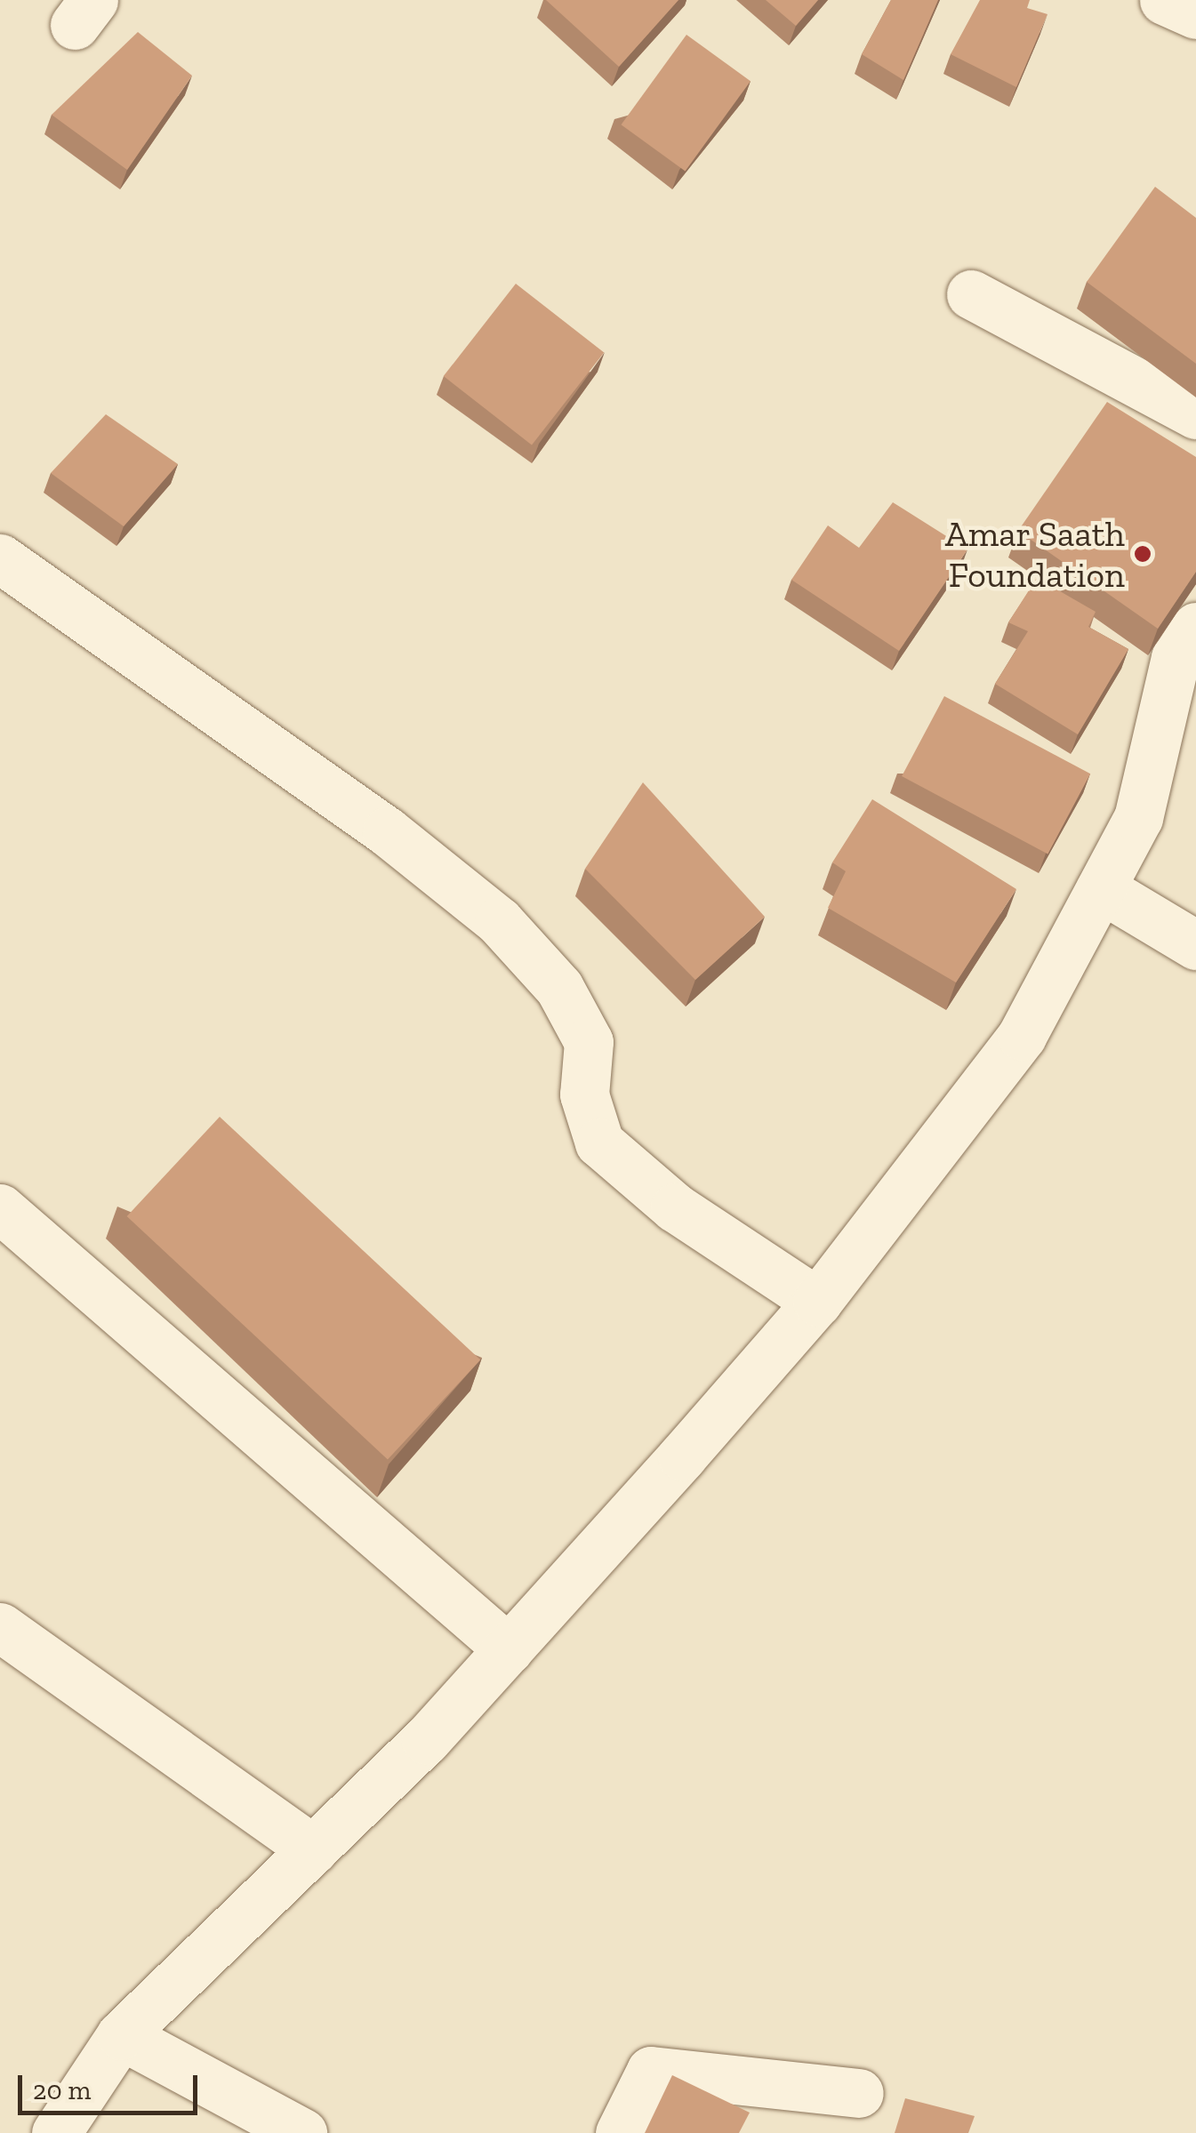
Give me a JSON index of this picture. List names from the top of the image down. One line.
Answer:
{"places":["Amar Saath Foundation"],"scale_bar":"20 m"}
